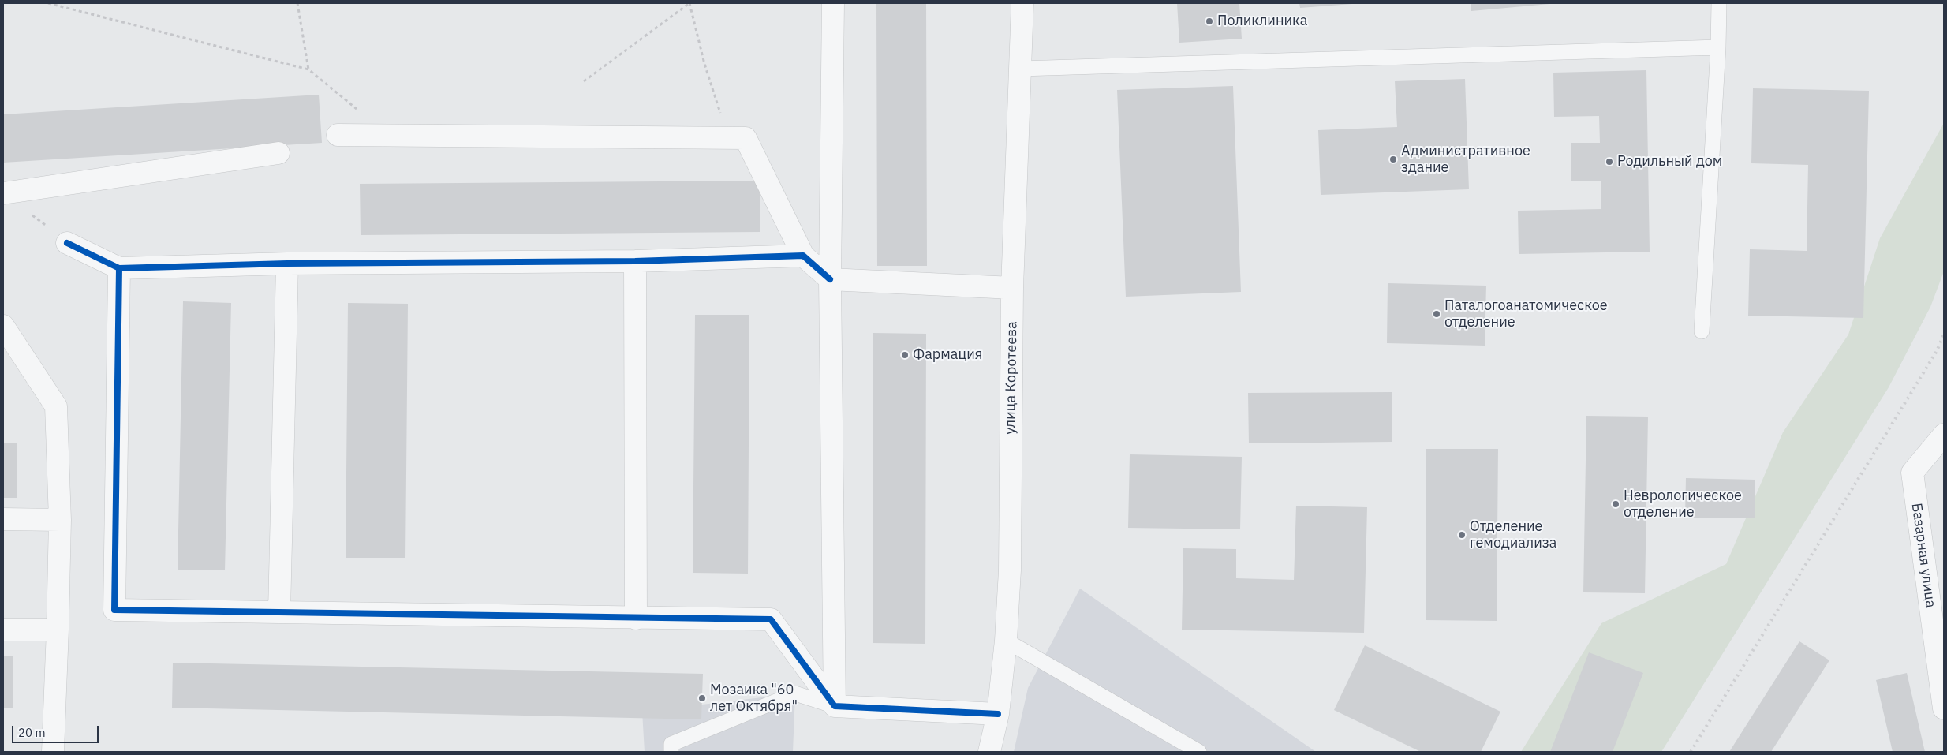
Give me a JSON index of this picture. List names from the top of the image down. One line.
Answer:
{"streets":{"street":["улица Коротеева","Базарная улица"]},"places":["Поликлиника","Административное здание","Родильный дом","Паталогоанатомическое отделение","Фармация","Неврологическое отделение","Отделение гемодиализа","Мозаика \"60 лет Октября\""],"scale_bar":"20 m"}
